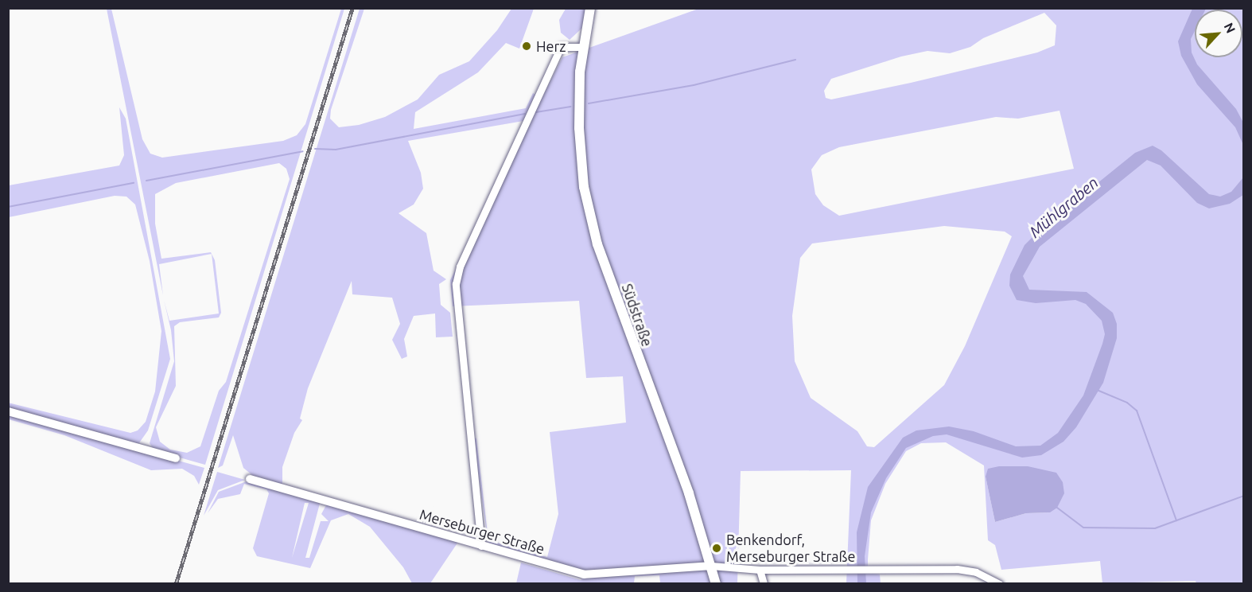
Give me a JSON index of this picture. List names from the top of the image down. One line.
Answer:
{"streets":{"main road":["Südstraße"],"street":["Merseburger Straße"]},"crossings":[["Südstraße","Merseburger Straße"]],"water":["Mühlgraben"],"places":["Herz","Benkendorf, Merseburger Straße"],"north":"top right"}
